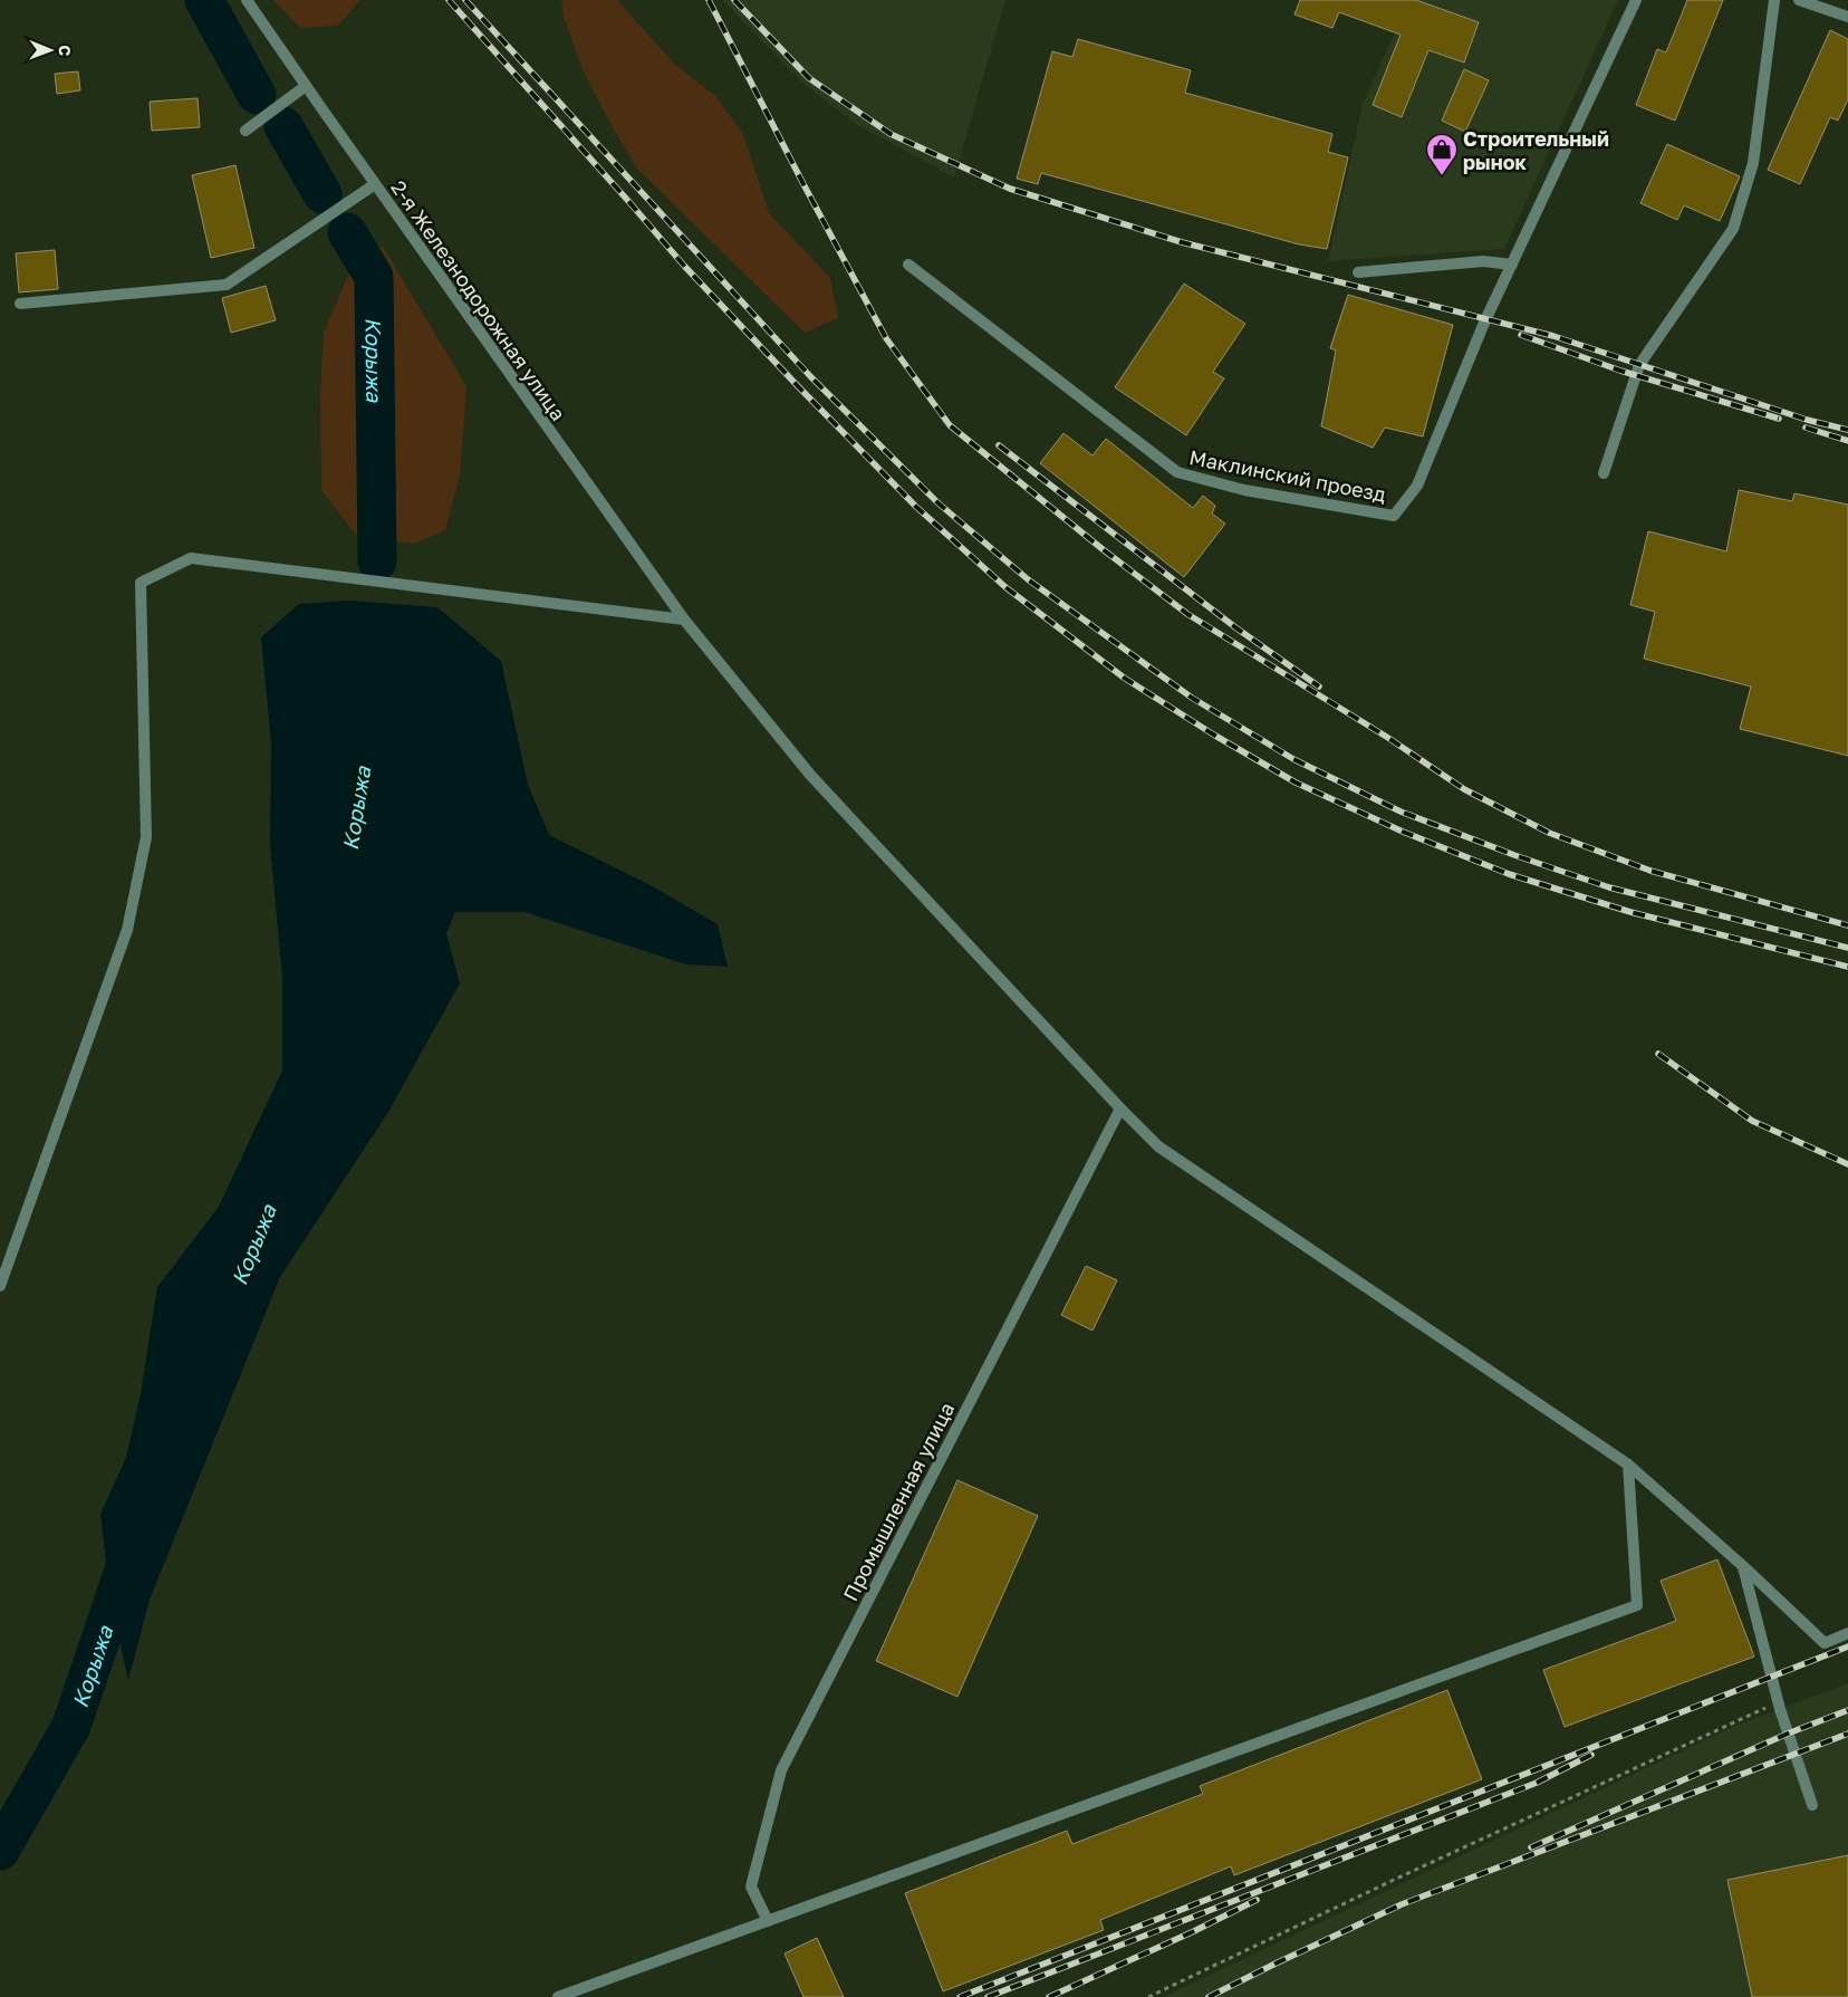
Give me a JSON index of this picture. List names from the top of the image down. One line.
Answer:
{"streets":{"street":["2-я Железнодорожная улица","Маклинский проезд","Промышленная улица"]},"crossings":[["2-я Железнодорожная улица","Промышленная улица"]],"water":["Корыжа"],"places":{"shop":["Строительный рынок"]},"north":"right"}
